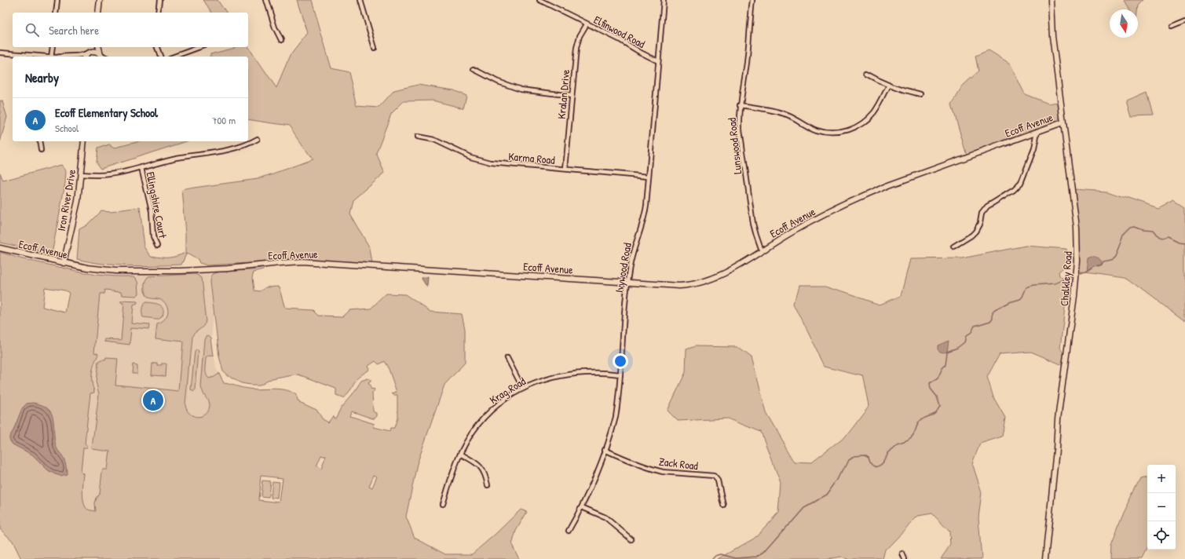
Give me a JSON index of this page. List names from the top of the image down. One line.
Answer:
{"streets":{"street":["Elfinwood Road","Kralan Drive","Ecoff Avenue","Lunswood Road","Karma Road","Iron River Drive","Ellingshire Court","Ivywood Road","Chalkley Road","Krag Road","Zack Road"]},"crossings":[["Elfinwood Road","Kralan Drive"],["Elfinwood Road","Ivywood Road"],["Kralan Drive","Karma Road"],["Ecoff Avenue","Lunswood Road"],["Ecoff Avenue","Iron River Drive"],["Ecoff Avenue","Ivywood Road"],["Ecoff Avenue","Chalkley Road"],["Karma Road","Ivywood Road"],["Ivywood Road","Krag Road"],["Ivywood Road","Zack Road"]],"north":"bottom","page":{"search":"Search here","heading":"Nearby","list":[{"mark":"A","name":"Ecoff Elementary School","note":"School","value":"700 m"}],"pins":"A","map_buttons":["+","−"]}}
